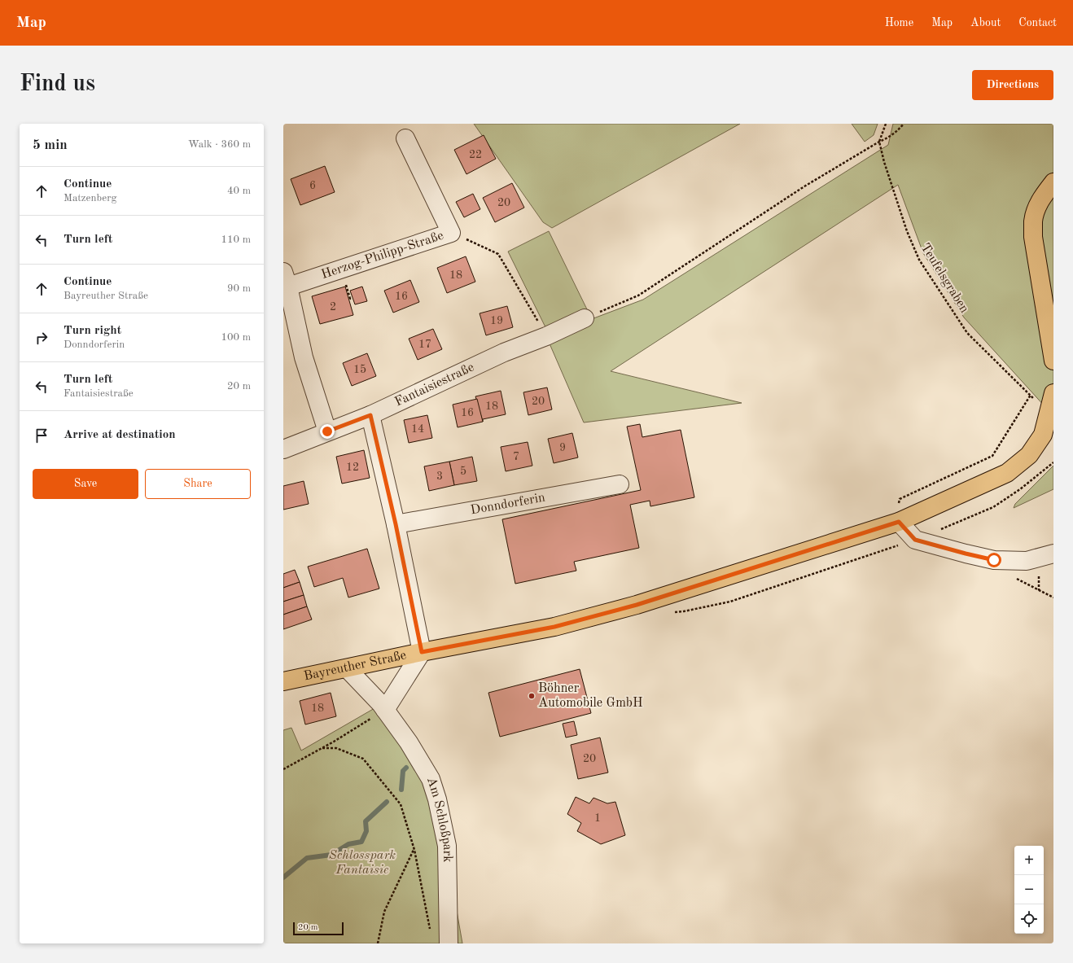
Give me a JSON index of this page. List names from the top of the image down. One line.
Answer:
{"streets":{"main road":["Bayreuther Straße"],"street":["Herzog-Philipp-Straße","Fantaisiestraße","Donndorferin","Am Schloßpark"],"path":["Teufelsgraben"]},"crossings":[["Herzog-Philipp-Straße","Fantaisiestraße"],["Teufelsgraben","Bayreuther Straße"],["Bayreuther Straße","Am Schloßpark"]],"parks":["Schlosspark Fantaisie"],"places":["Böhner Automobile GmbH"],"house_numbers":["22","6","20","18","16","2","19","17","15","20","18","16","14","9","7","12","5","3","18","20","1"],"scale_bar":"20 m","page":{"header":"Map","nav":["Home","Map","About","Contact"],"buttons":["Directions",["Save","Share"]],"title":"Find us","heading":["5 min","Walk · 360 m"],"list":[["Continue","Matzenberg","40 m"],["Turn left","110 m"],["Continue","Bayreuther Straße","90 m"],["Turn right","Donndorferin","100 m"],["Turn left","Fantaisiestraße","20 m"],"Arrive at destination"],"map_buttons":["+","−"],"scale":"20 m"}}
